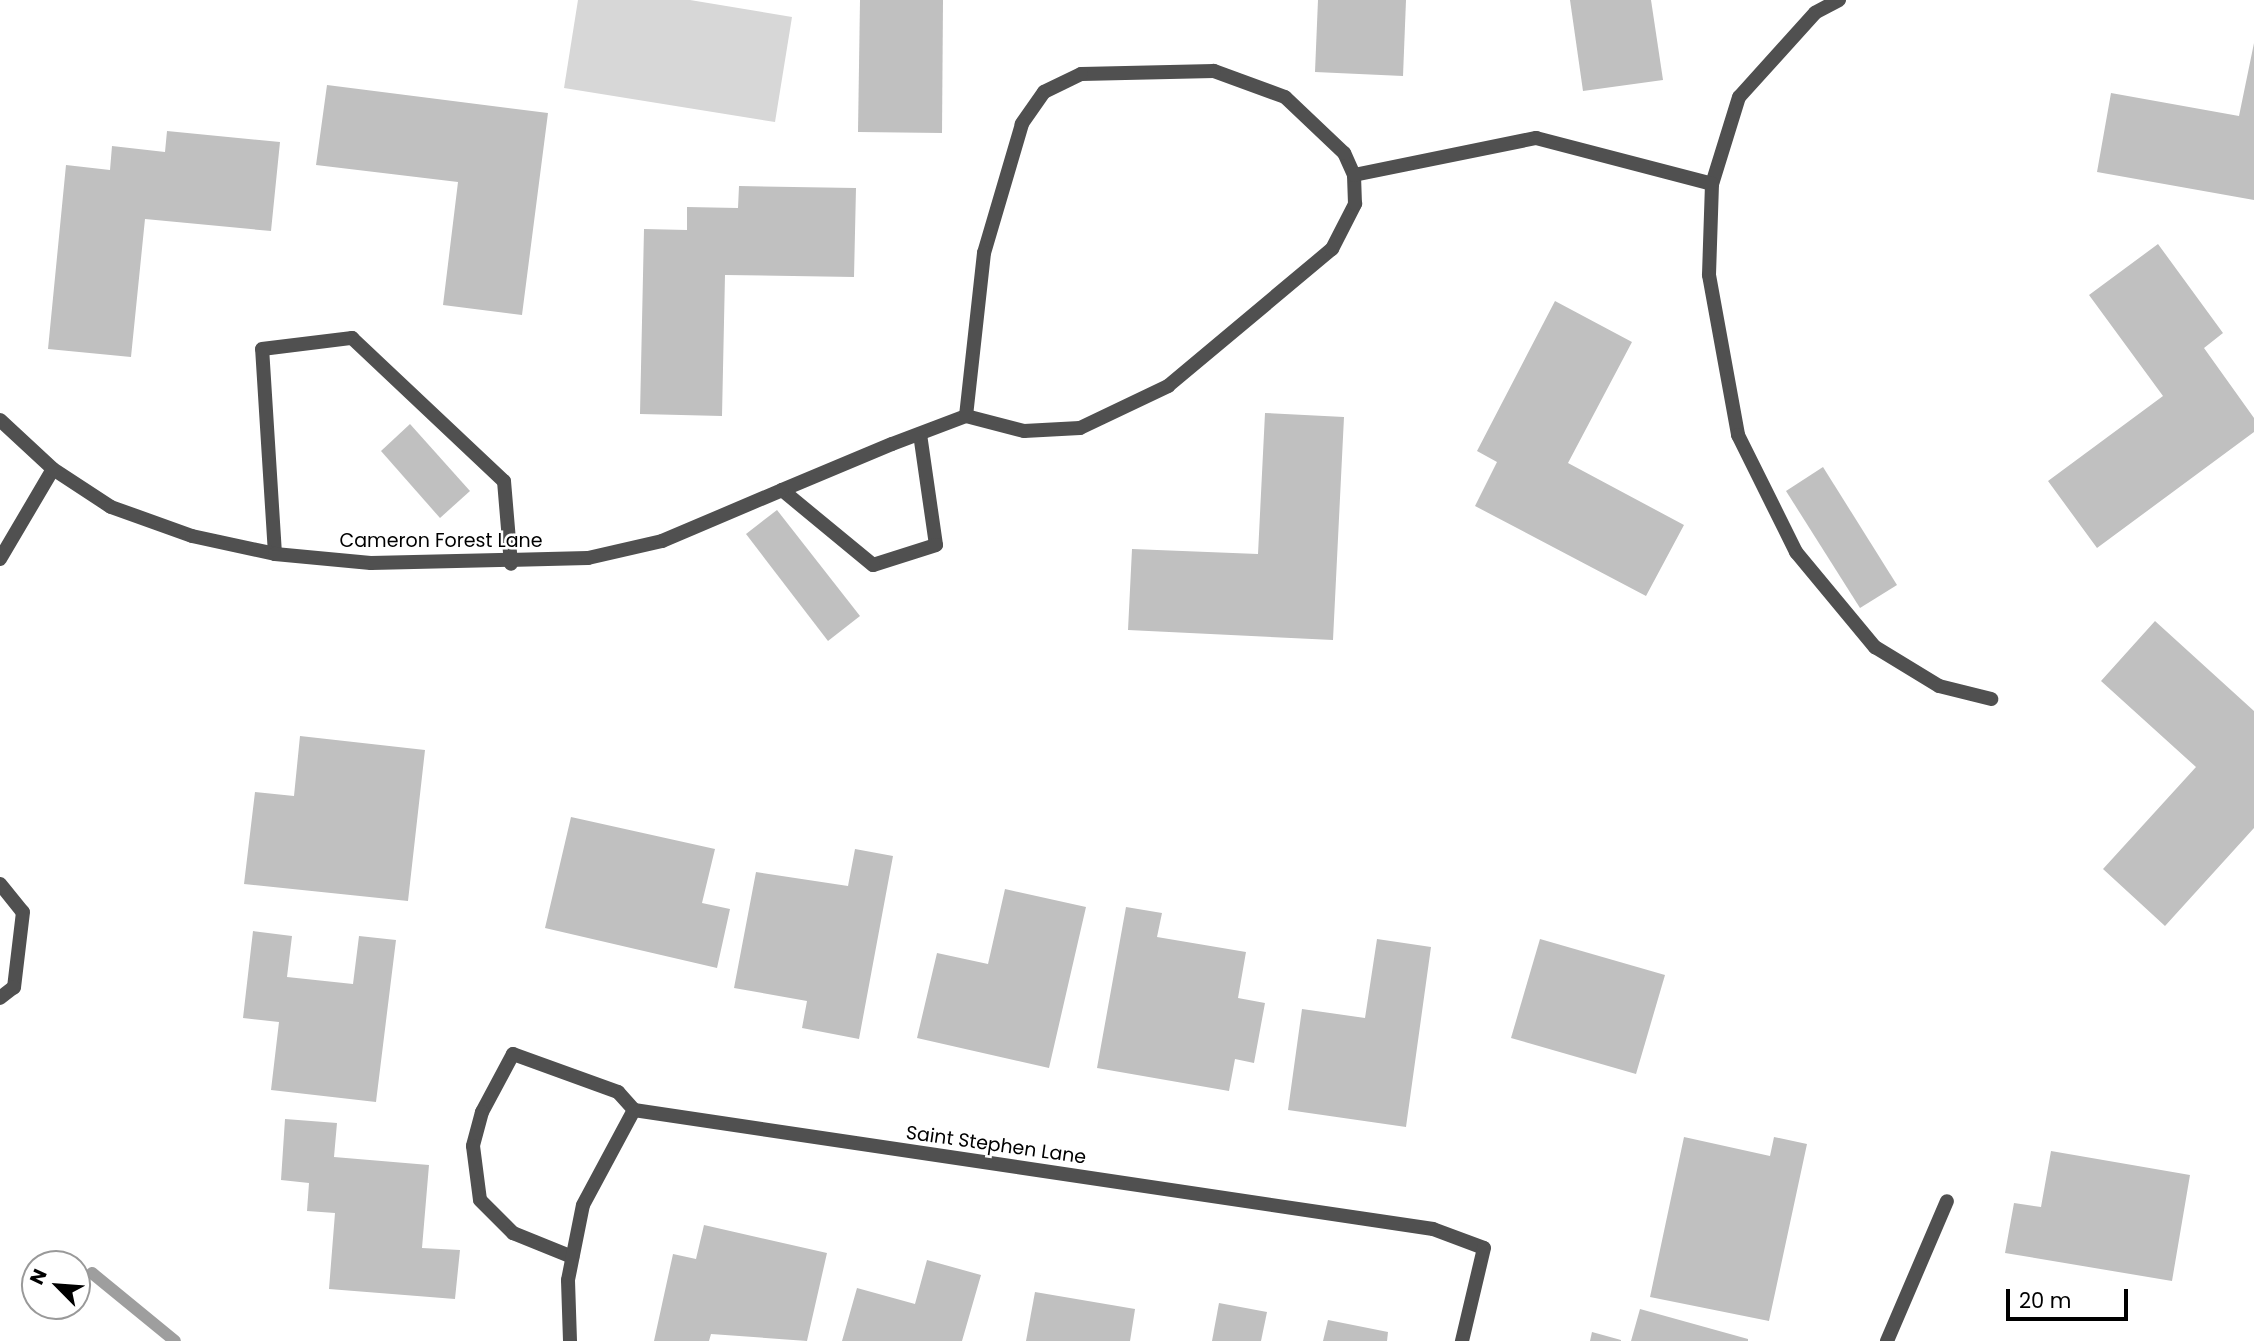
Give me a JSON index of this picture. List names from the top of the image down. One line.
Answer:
{"streets":{"street":["Cameron Forest Lane","Saint Stephen Lane"]},"scale_bar":"20 m","north":"top left"}
